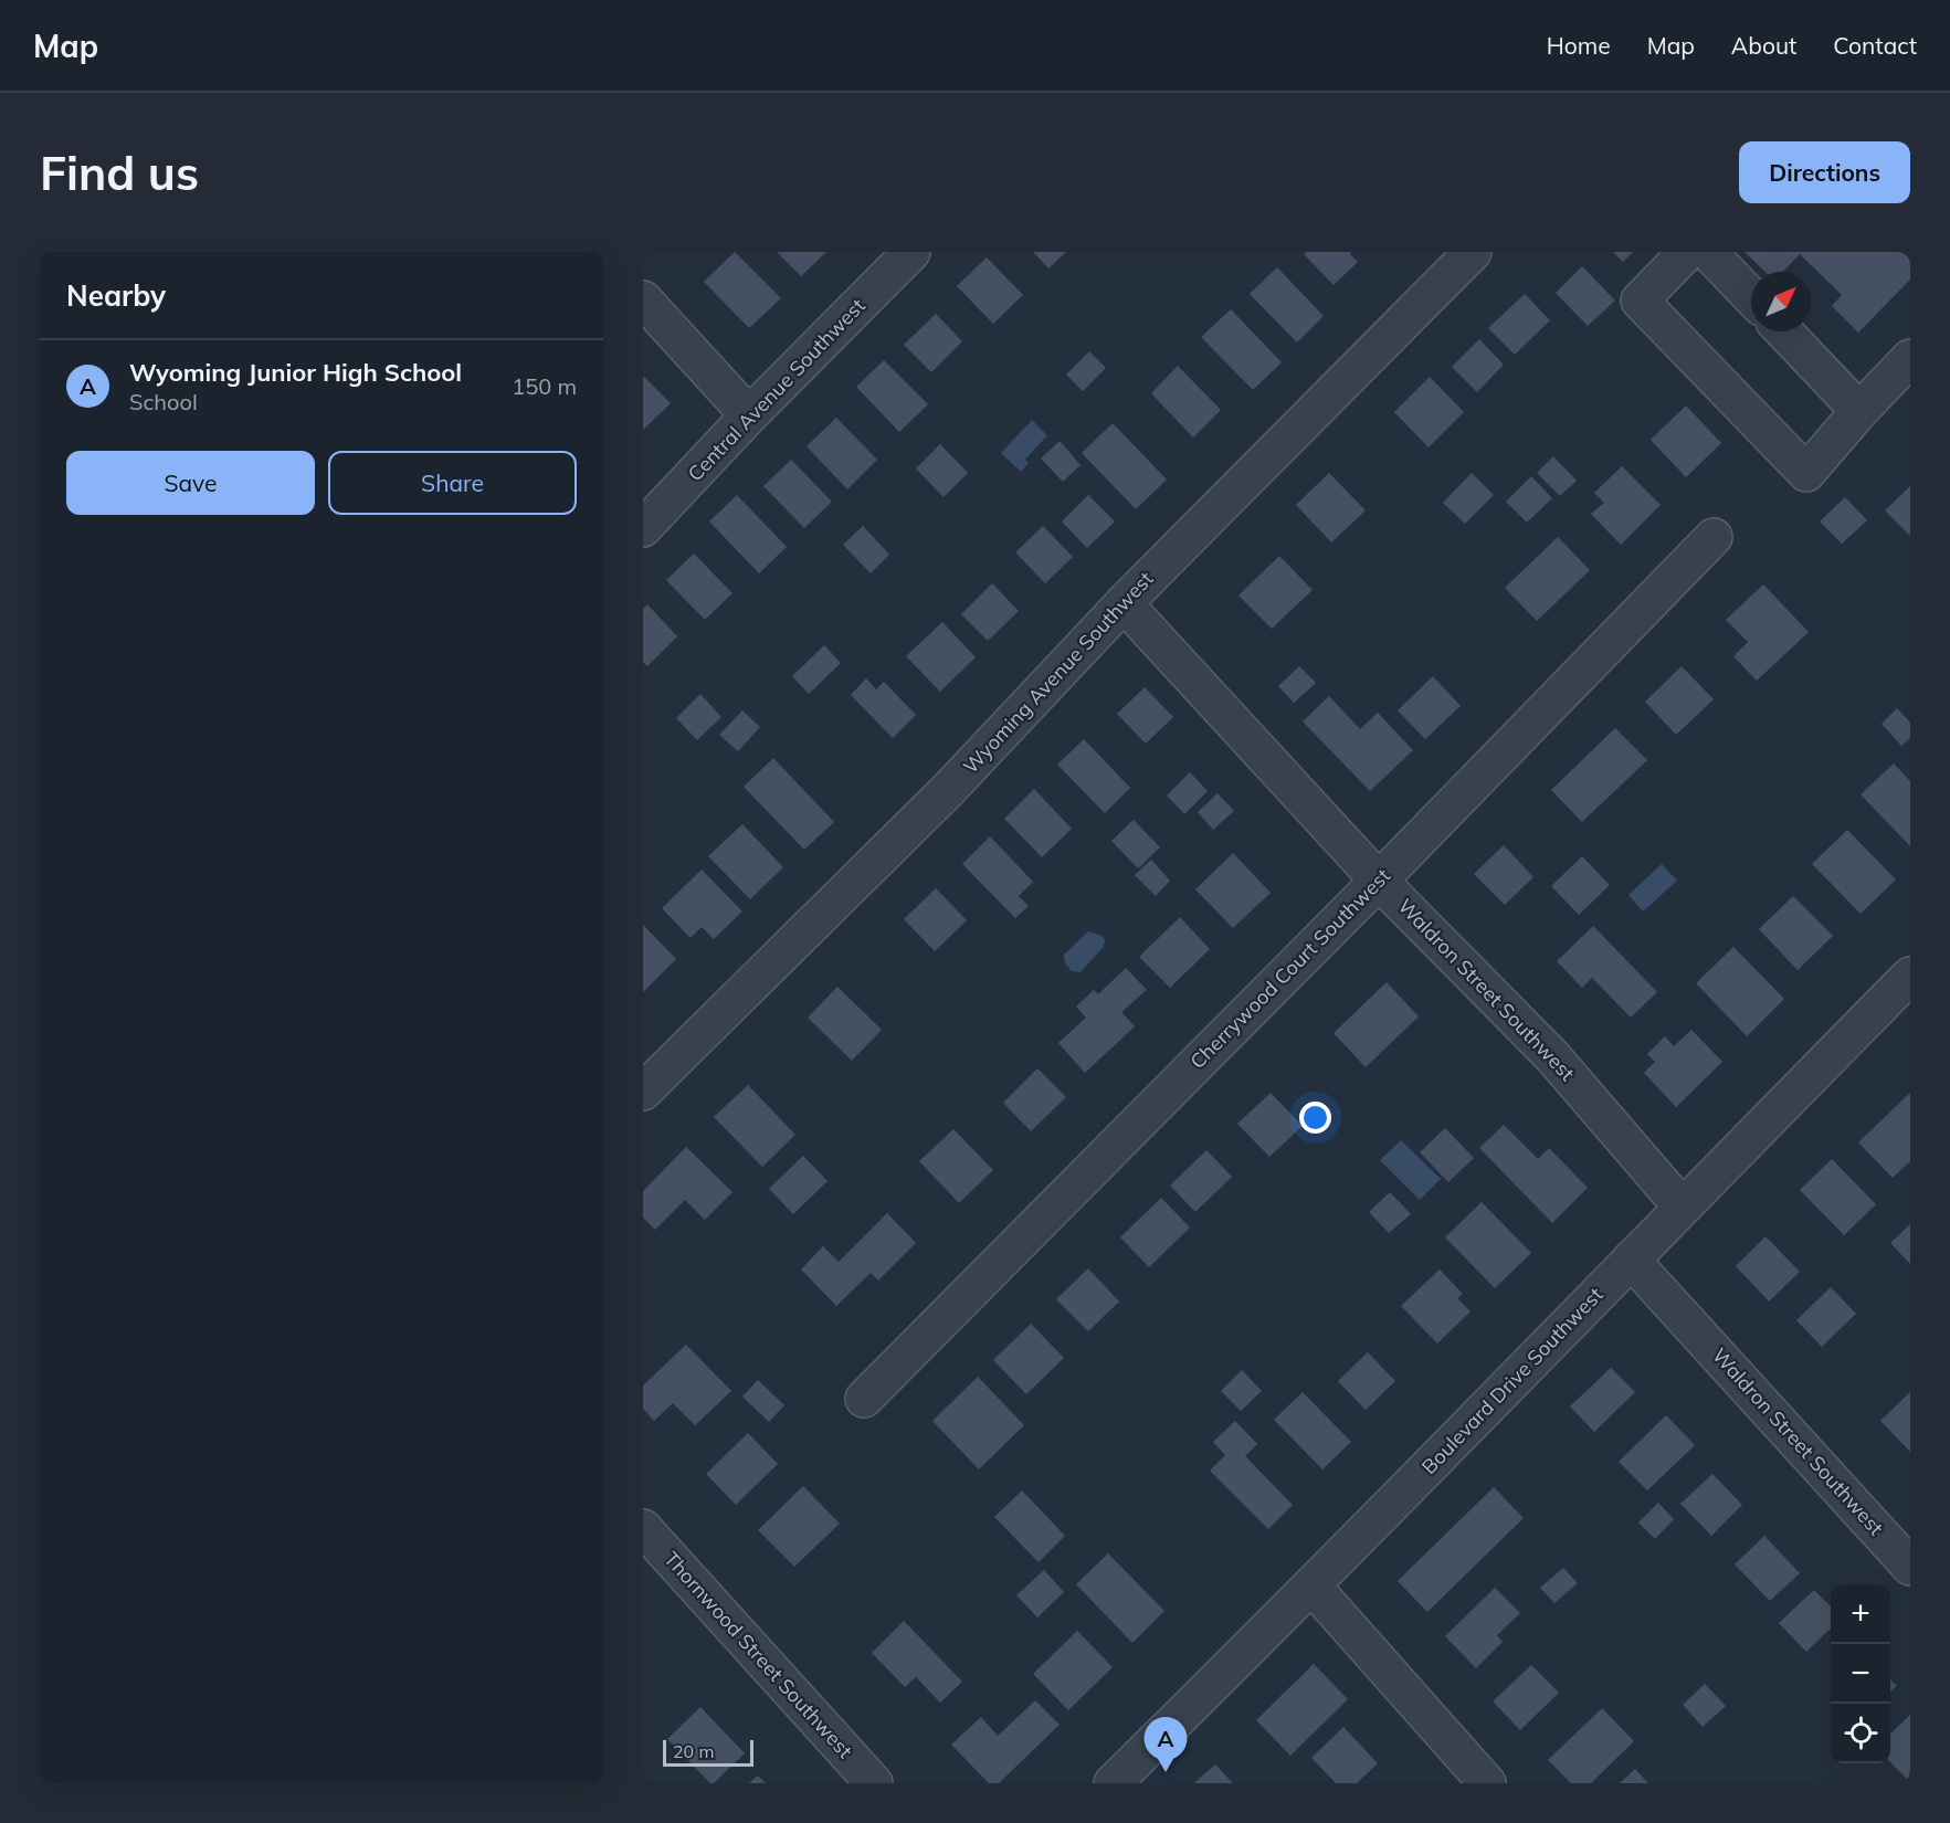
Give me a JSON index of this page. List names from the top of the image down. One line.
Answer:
{"streets":{"street":["Central Avenue Southwest","Wyoming Avenue Southwest","Cherrywood Court Southwest","Waldron Street Southwest","Boulevard Drive Southwest","Thornwood Street Southwest"]},"crossings":[["Wyoming Avenue Southwest","Waldron Street Southwest"],["Cherrywood Court Southwest","Waldron Street Southwest"],["Waldron Street Southwest","Boulevard Drive Southwest"]],"scale_bar":"20 m","north":"top right","page":{"header":"Map","nav":["Home","Map","About","Contact"],"buttons":["Directions",["Save","Share"]],"title":"Find us","heading":"Nearby","list":[{"mark":"A","name":"Wyoming Junior High School","note":"School","value":"150 m"}],"map_buttons":["+","−"],"pins":"A","scale":"20 m"}}
